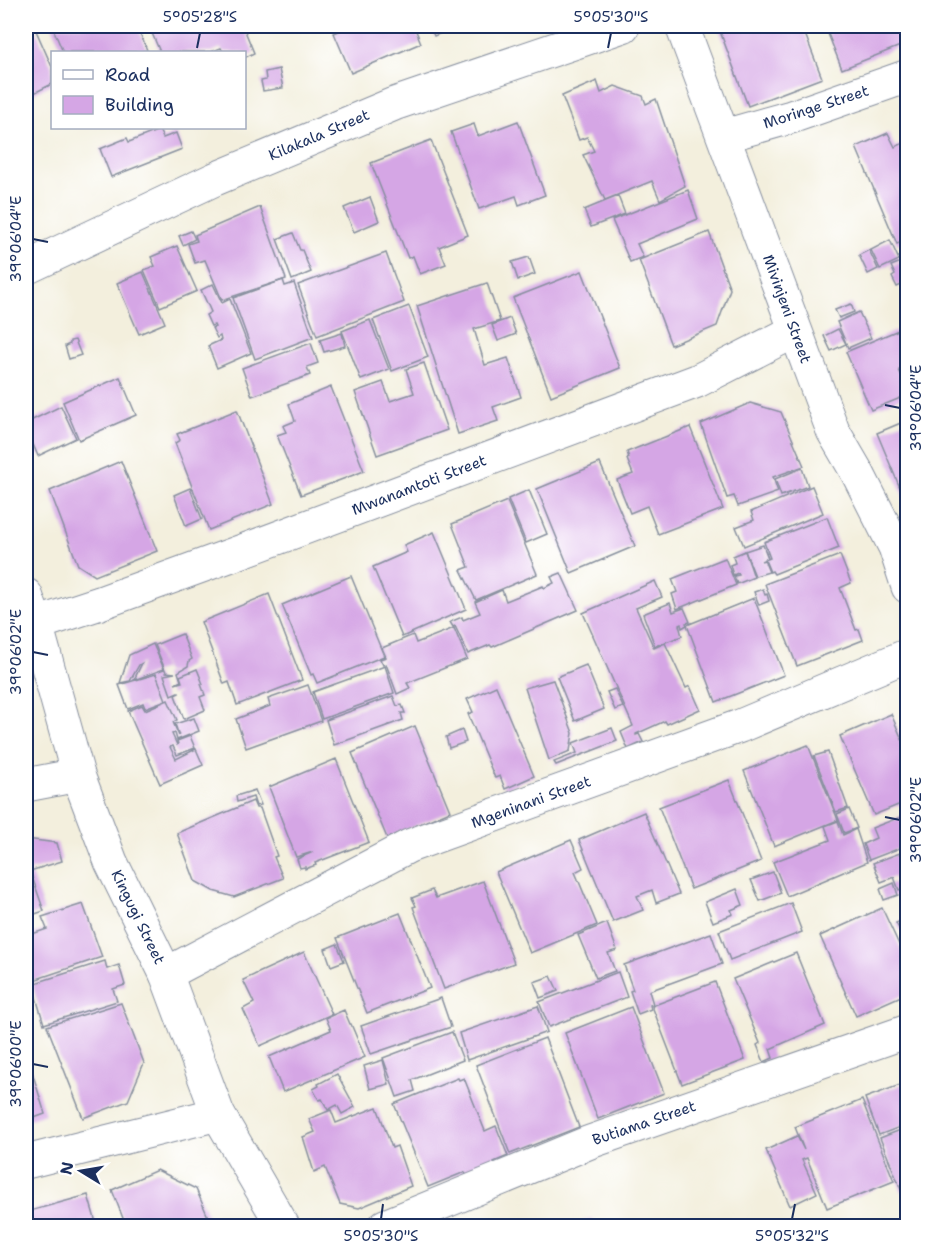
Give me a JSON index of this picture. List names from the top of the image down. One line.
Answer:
{"streets":{"street":["Moringe Street","Kilakala Street","Mivinjeni Street","Mwanamtoti Street","Mgeninani Street","Kingugi Street","Butiama Street"]},"crossings":[["Moringe Street","Mivinjeni Street"],["Mivinjeni Street","Mwanamtoti Street"],["Mwanamtoti Street","Kingugi Street"],["Mgeninani Street","Kingugi Street"]],"legend":["Road","Building"],"north":"left","coordinates":["5°05'28\"S","5°05'30\"S","39°06'04\"E","39°06'02\"E","39°06'00\"E","5°05'32\"S"]}
